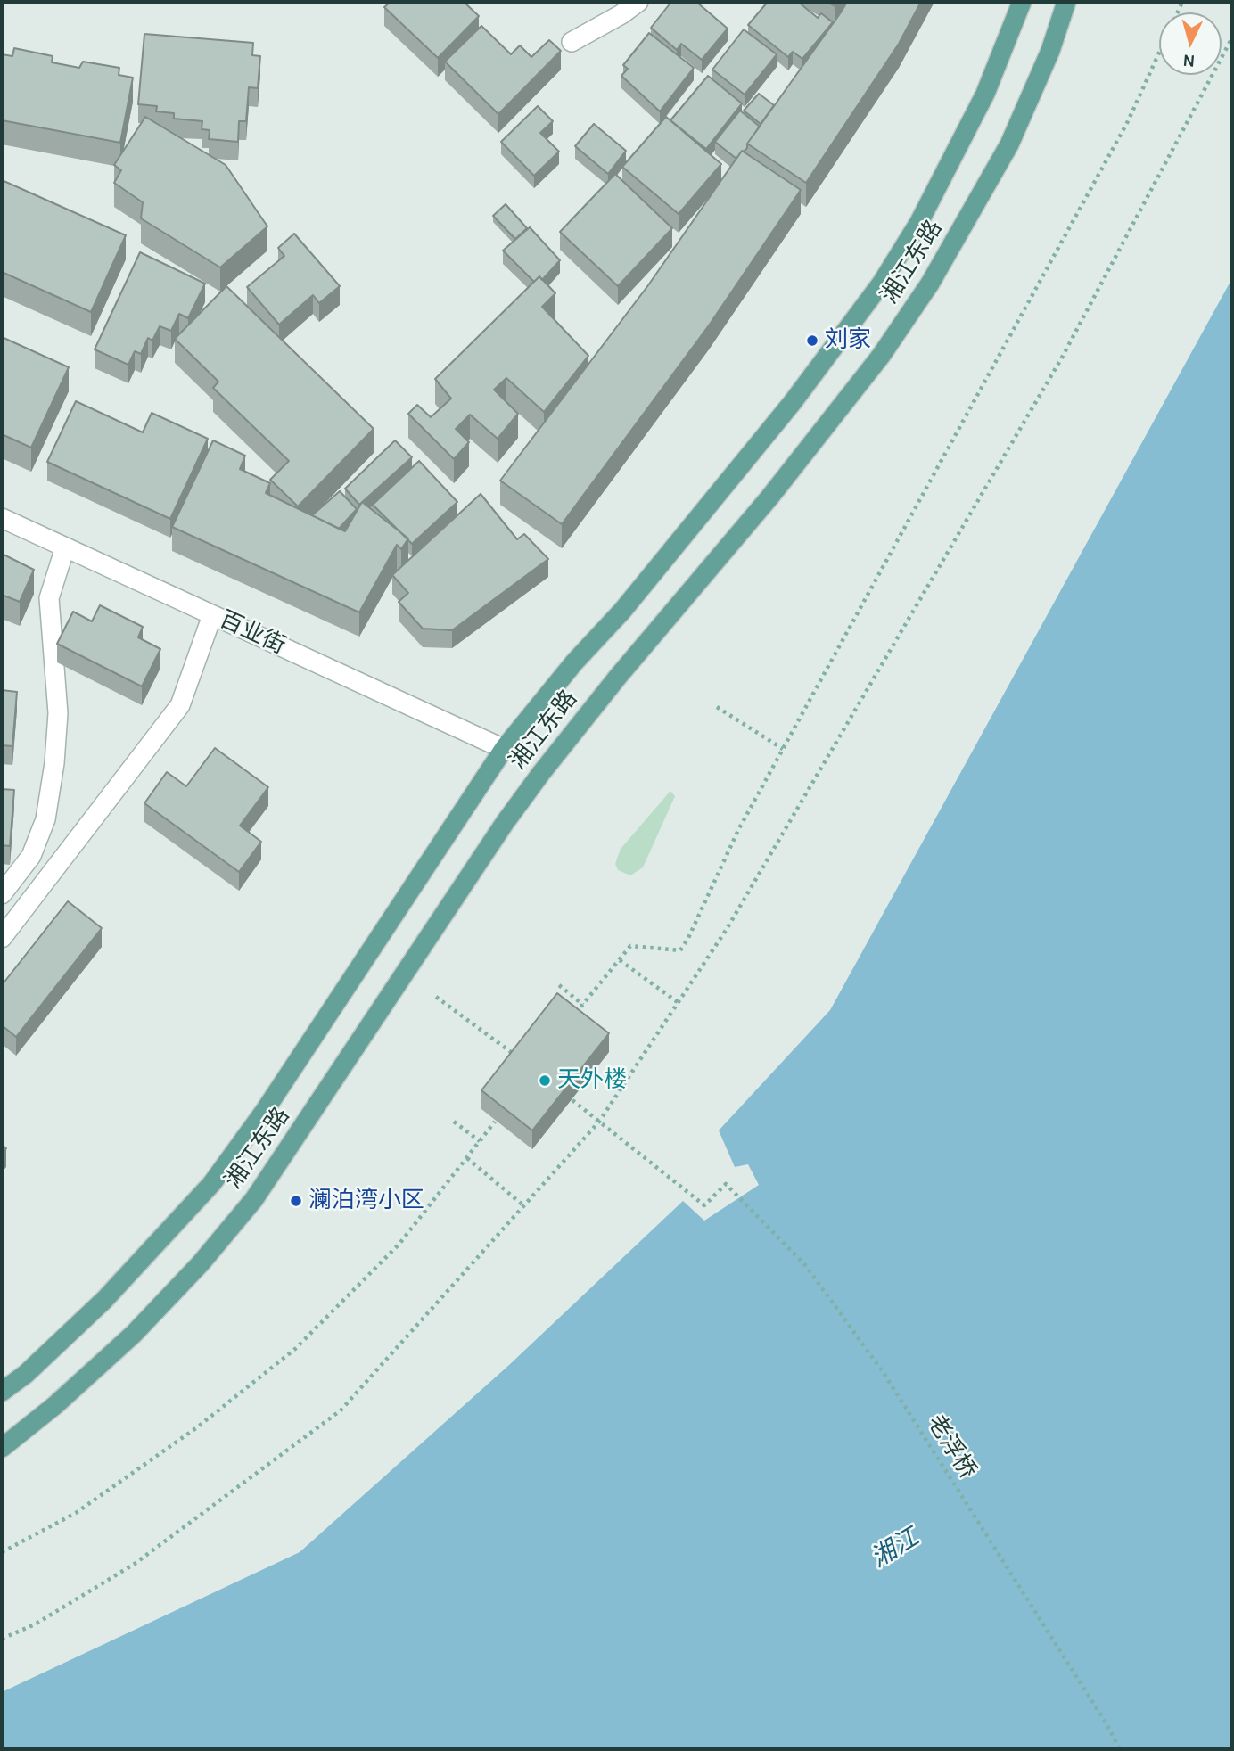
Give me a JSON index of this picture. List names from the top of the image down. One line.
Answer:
{"streets":{"main road":["湘江东路"],"street":["百业街"],"path":["老浮桥"]},"crossings":[["湘江东路","百业街"]],"water":["湘江"],"places":["刘家","天外楼","澜泊湾小区"],"north":"bottom"}
